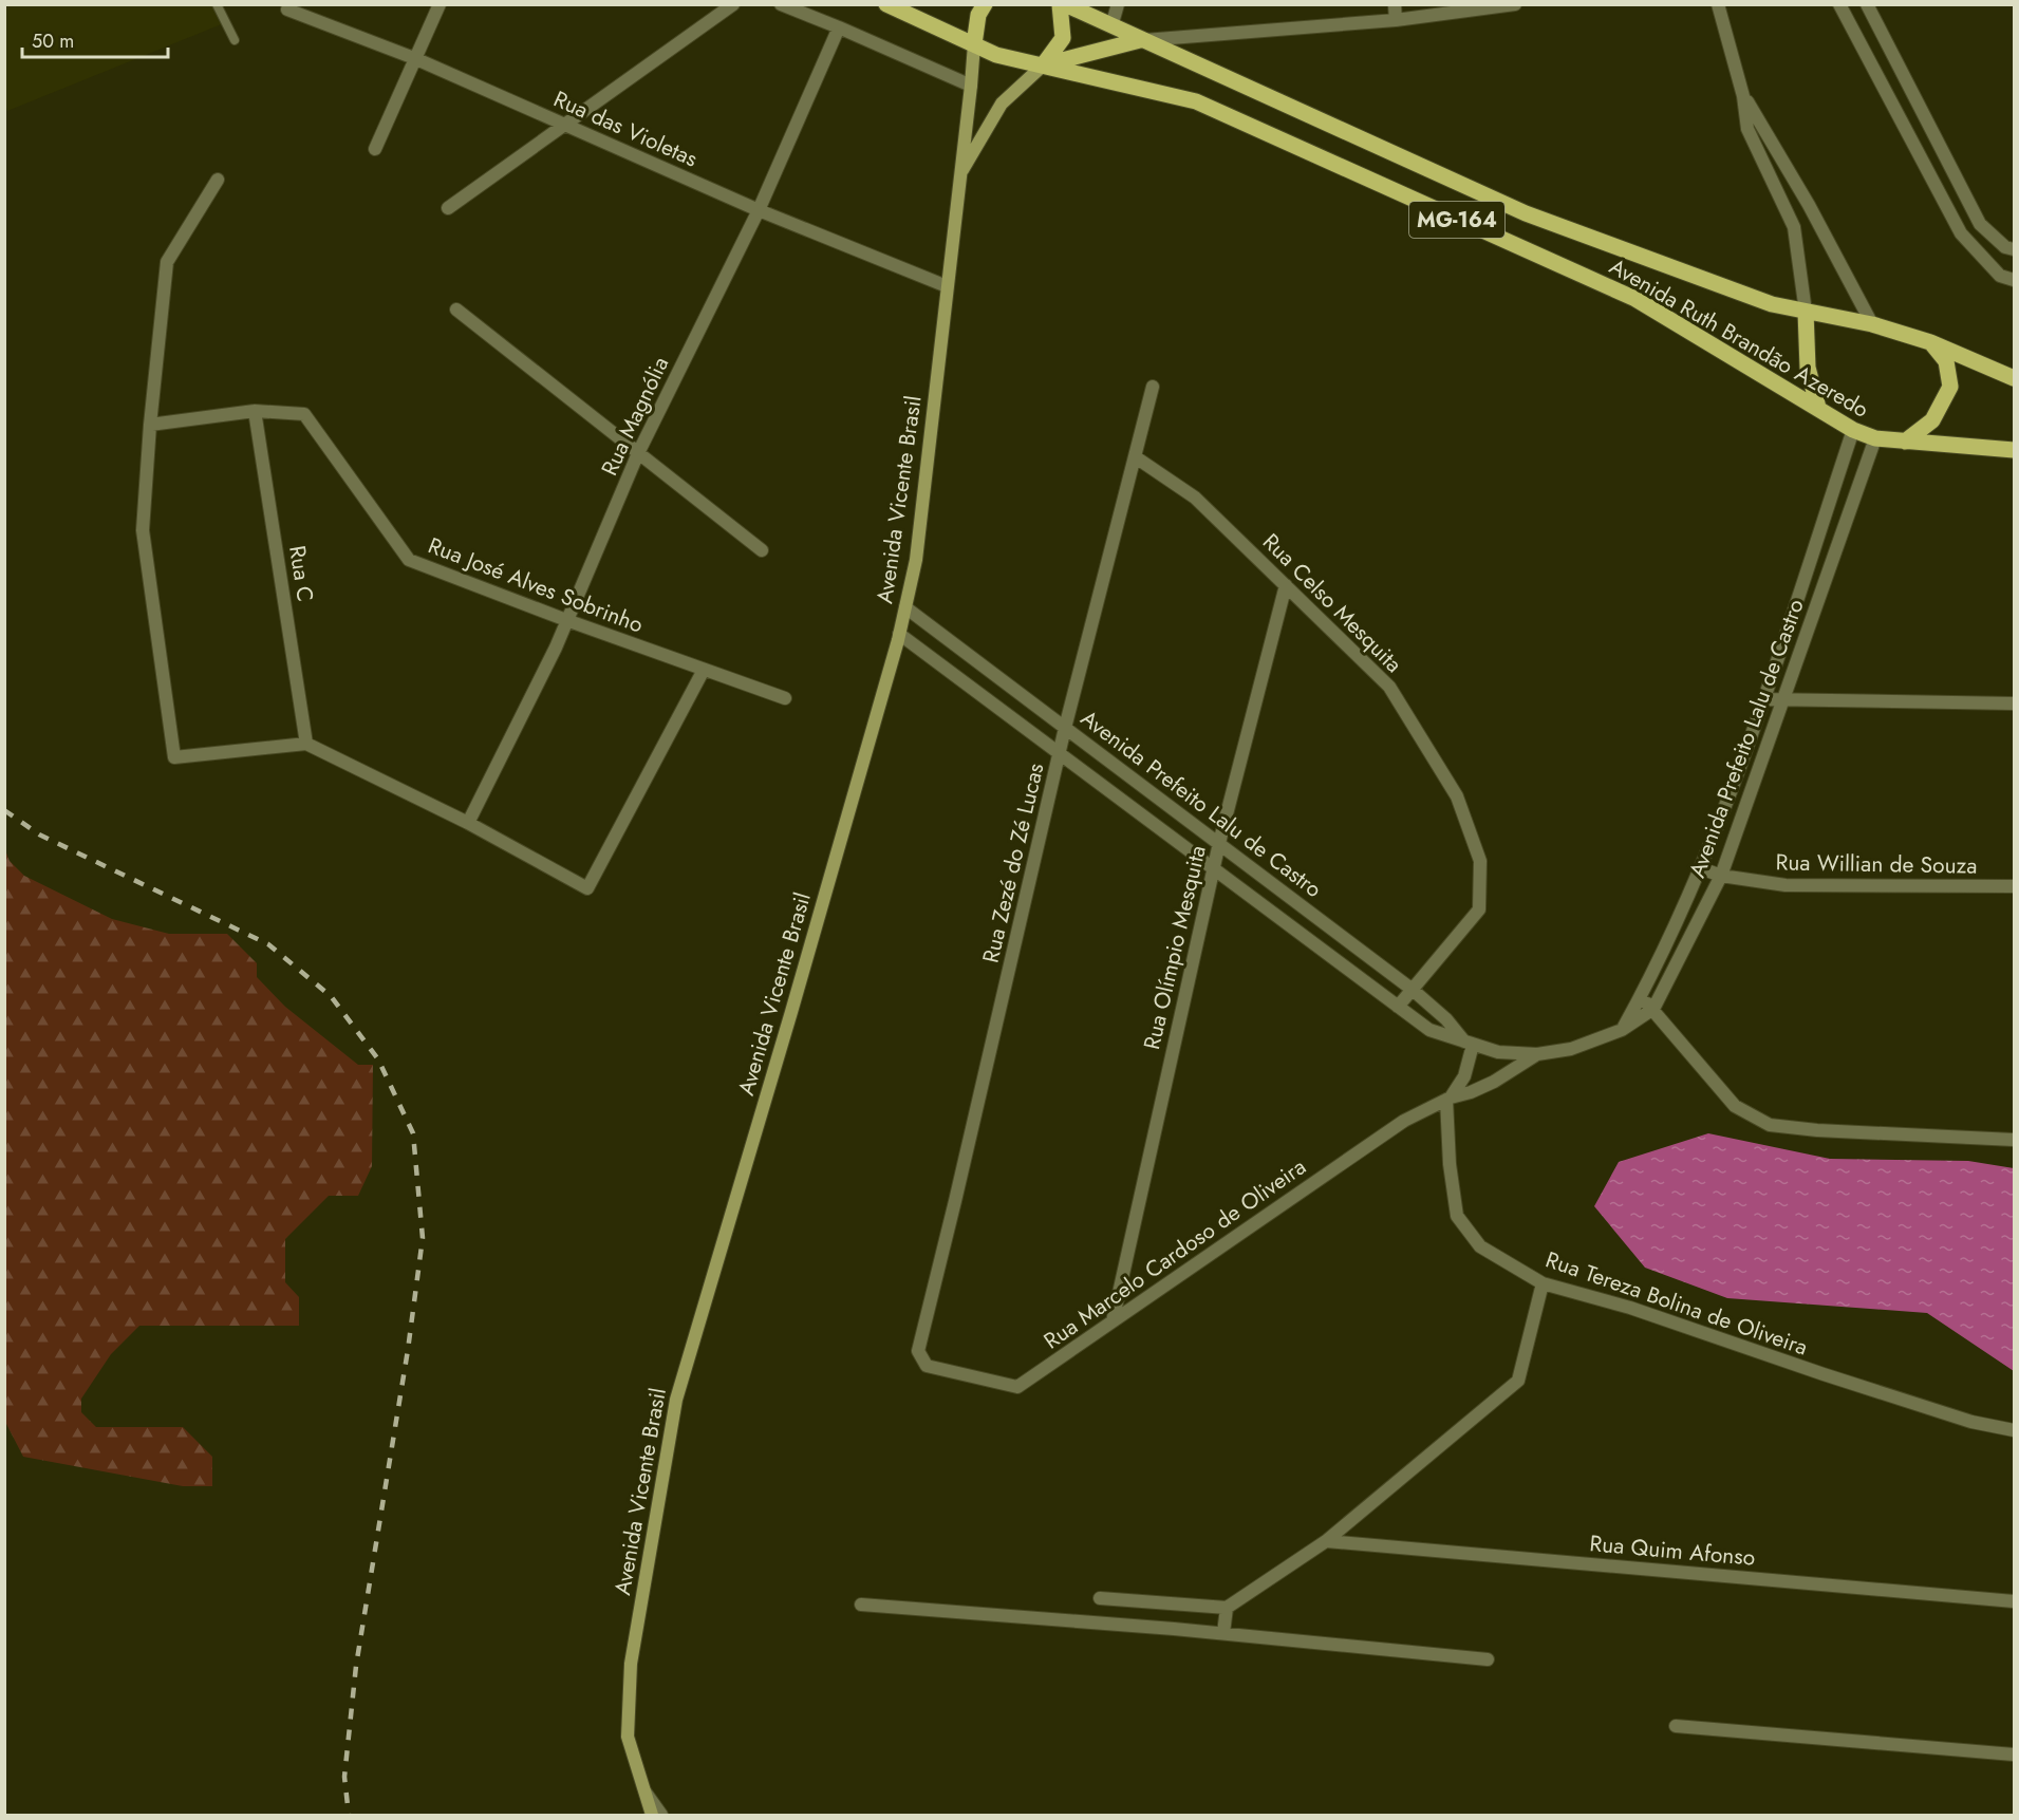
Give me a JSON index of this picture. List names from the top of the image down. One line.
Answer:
{"streets":{"main road":["MG-164","Avenida Ruth Brandão Azeredo"],"street":["Rua das Violetas","Rua Magnólia","Avenida Vicente Brasil","Rua C","Rua José Alves Sobrinho","Rua Celso Mesquita","Avenida Prefeito Lalu de Castro","Rua Zezé do Zé Lucas","Rua Willian de Souza","Rua Olímpio Mesquita","Rua Marcelo Cardoso de Oliveira","Rua Tereza Bolina de Oliveira","Rua Quim Afonso"]},"crossings":[["Rua das Violetas","Rua Magnólia"],["Rua das Violetas","Avenida Vicente Brasil"],["Avenida Ruth Brandão Azeredo","Avenida Vicente Brasil"],["Avenida Ruth Brandão Azeredo","Avenida Prefeito Lalu de Castro"],["Rua Magnólia","Rua José Alves Sobrinho"],["Avenida Vicente Brasil","Avenida Prefeito Lalu de Castro"],["Rua C","Rua José Alves Sobrinho"],["Rua Celso Mesquita","Avenida Prefeito Lalu de Castro"],["Rua Celso Mesquita","Rua Zezé do Zé Lucas"],["Rua Celso Mesquita","Rua Olímpio Mesquita"],["Avenida Prefeito Lalu de Castro","Rua Zezé do Zé Lucas"],["Avenida Prefeito Lalu de Castro","Rua Willian de Souza"],["Avenida Prefeito Lalu de Castro","Rua Olímpio Mesquita"],["Rua Zezé do Zé Lucas","Rua Marcelo Cardoso de Oliveira"],["Rua Olímpio Mesquita","Rua Marcelo Cardoso de Oliveira"],["Rua Marcelo Cardoso de Oliveira","Rua Tereza Bolina de Oliveira"]],"scale_bar":"50 m"}
